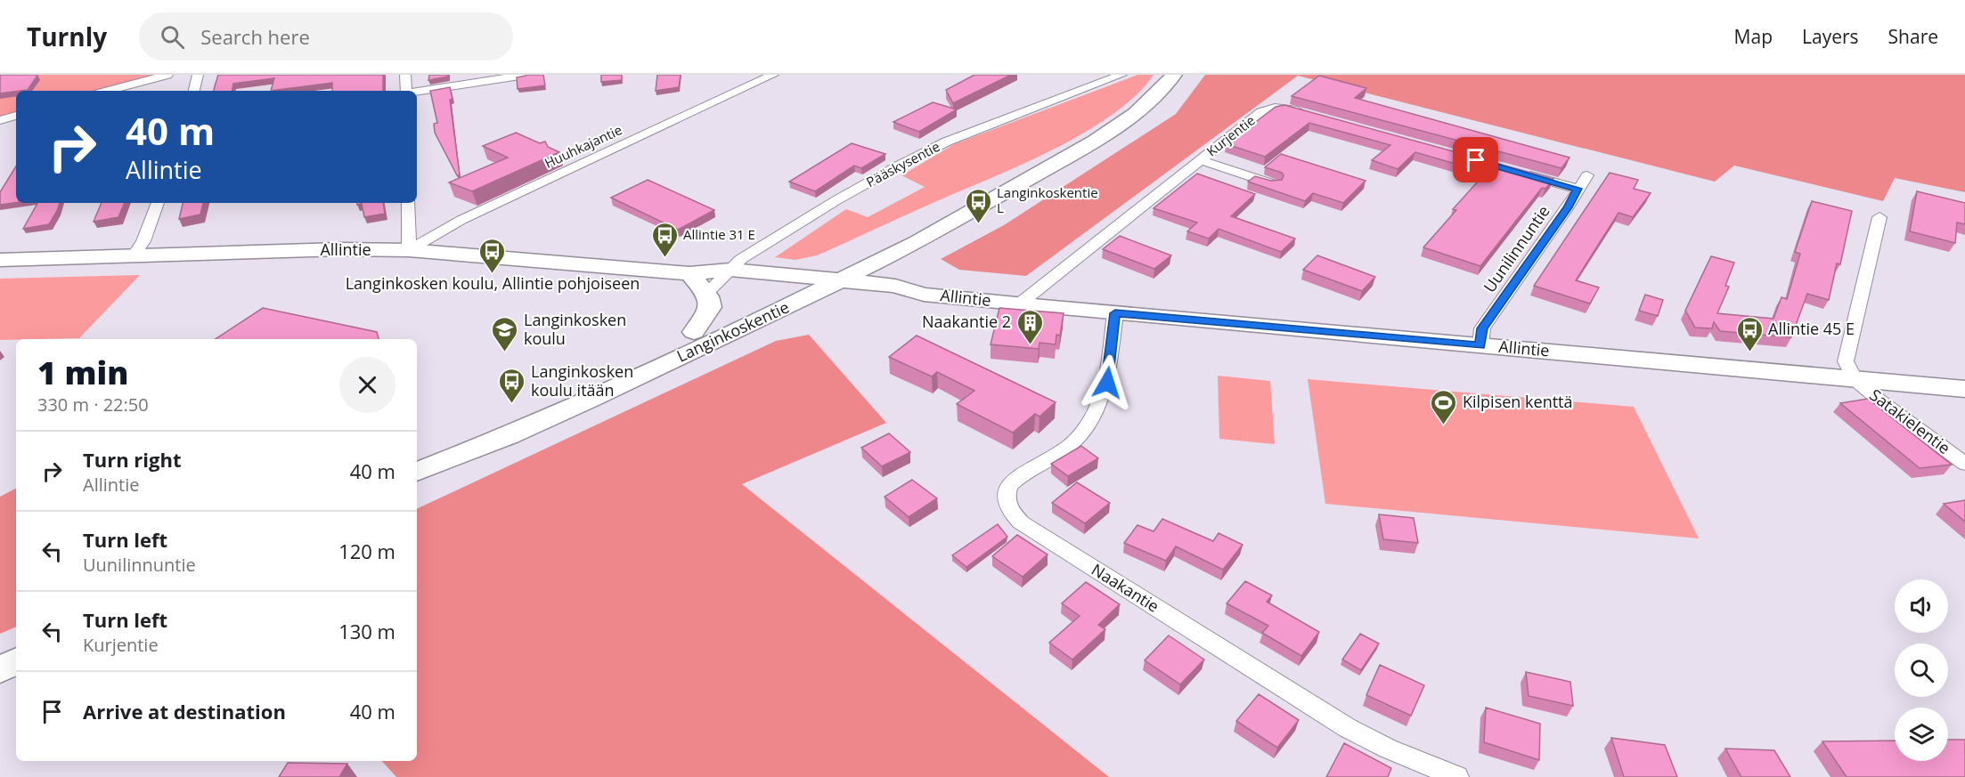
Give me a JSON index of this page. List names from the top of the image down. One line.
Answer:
{"streets":{"street":["Kurjentie","Huuhkajantie","Pääskysentie","Uunilinnuntie","Allintie","Langinkoskentie","Satakielentie","Naakantie"]},"crossings":[["Kurjentie","Allintie"],["Huuhkajantie","Allintie"],["Pääskysentie","Allintie"],["Uunilinnuntie","Allintie"],["Allintie","Langinkoskentie"],["Allintie","Satakielentie"],["Allintie","Naakantie"]],"places":{"bus stop":["Langinkoskentie L","Allintie 31 E","Langinkosken koulu, Allintie pohjoiseen","Allintie 45 E","Langinkosken koulu itään"],"building":["Naakantie 2"],"school or university":["Langinkosken koulu"],"sports":["Kilpisen kenttä"]},"page":{"header":"Turnly","search":"Search here","nav":["Map","Layers","Share"],"turn":["40 m","Allintie"],"heading":["1 min","330 m · 22:50"],"list":[{"name":"Turn right","note":"Allintie","value":"40 m"},{"name":"Turn left","note":"Uunilinnuntie","value":"120 m"},{"name":"Turn left","note":"Kurjentie","value":"130 m"},{"name":"Arrive at destination","value":"40 m"}]}}
